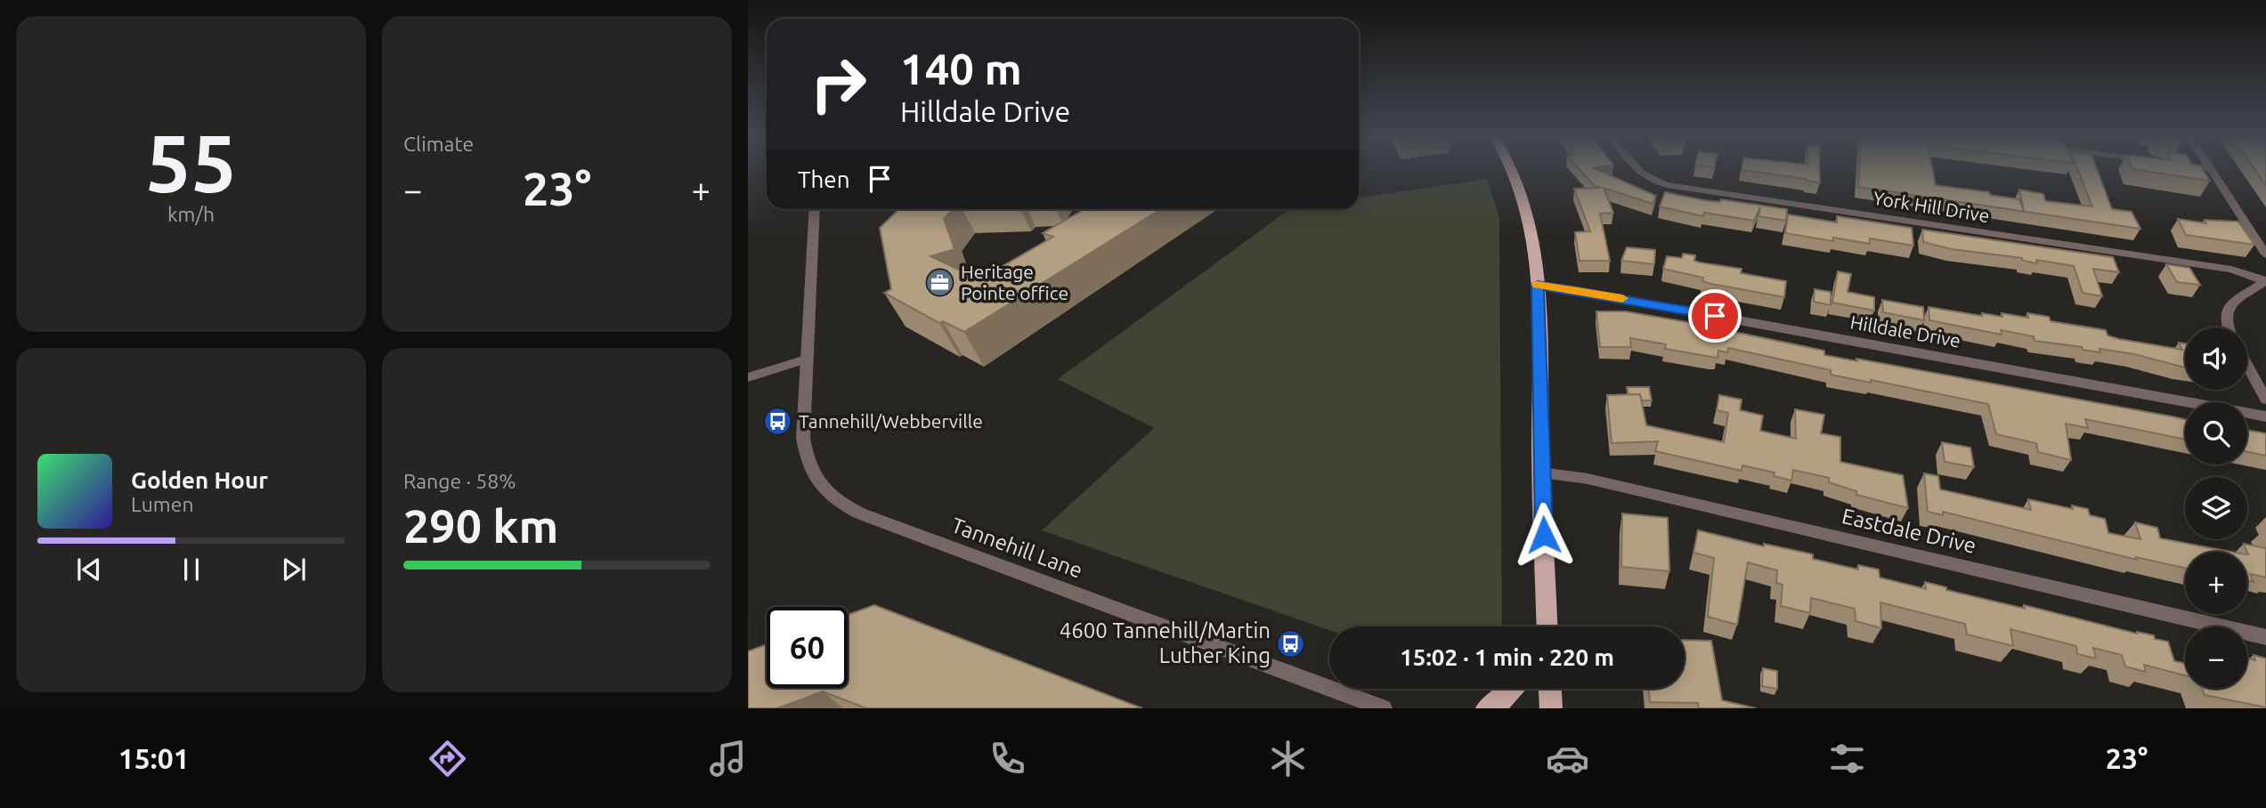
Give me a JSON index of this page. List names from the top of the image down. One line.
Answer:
{"streets":{"street":["York Hill Drive","Hilldale Drive","Eastdale Drive","Tannehill Lane"]},"places":{"office":["Heritage Pointe office"],"bus stop":["Tannehill/Webberville","4600 Tannehill/Martin Luther King"]},"page":{"tile":[["55","km/h"],"Climate",["Range · 58%","290 km"]],"turn":["140 m","Hilldale Drive"],"then":"Then","heat":["−","23°","+"],"map_buttons":["+","−"],"song":["Golden Hour","Lumen"],"limit":"60","trip":"15:02 · 1 min · 220 m","tabs":["15:01","23°"]}}
